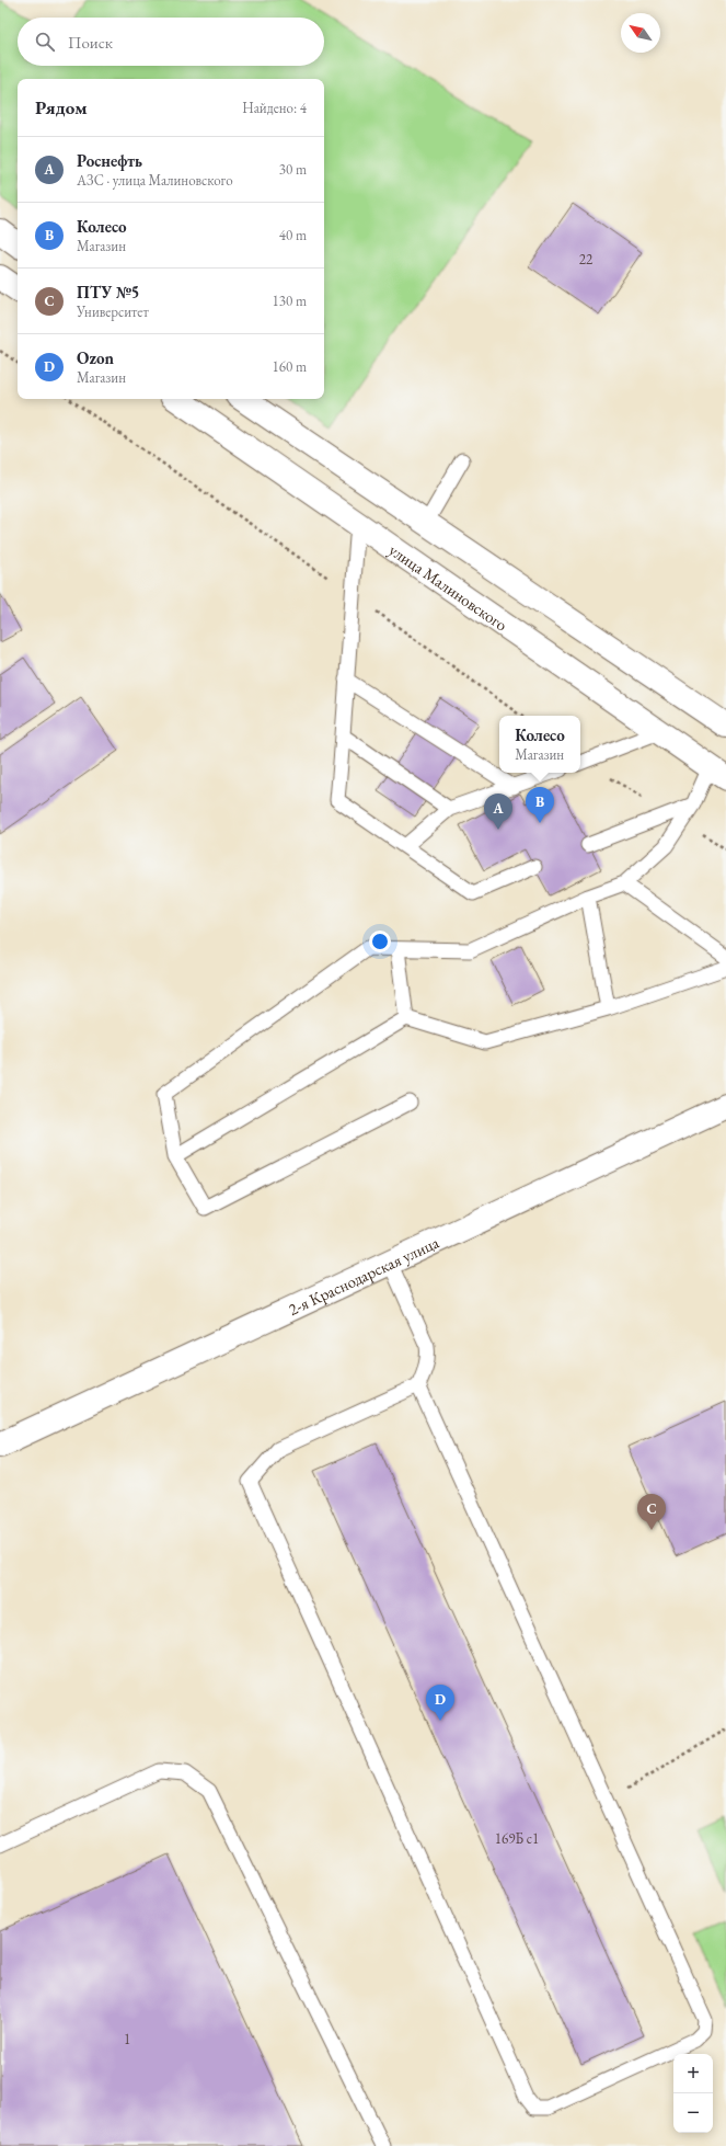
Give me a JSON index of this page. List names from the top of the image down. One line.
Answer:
{"streets":{"main road":["улица Малиновского","2-я Краснодарская улица"]},"house_numbers":["22","169Б с1","1"],"north":"top left","page":{"search":"Поиск","heading":["Рядом","Найдено: 4"],"list":[{"mark":"A","name":"Роснефть","note":"АЗС · улица Малиновского","value":"30 m"},{"mark":"B","name":"Колесо","note":"Магазин","value":"40 m"},{"mark":"C","name":"ПТУ №5","note":"Университет","value":"130 m"},{"mark":"D","name":"Ozon","note":"Магазин","value":"160 m"}],"popup":["Колесо","Магазин"],"pins":["B","A","C","D"],"map_buttons":["+","−"]}}
